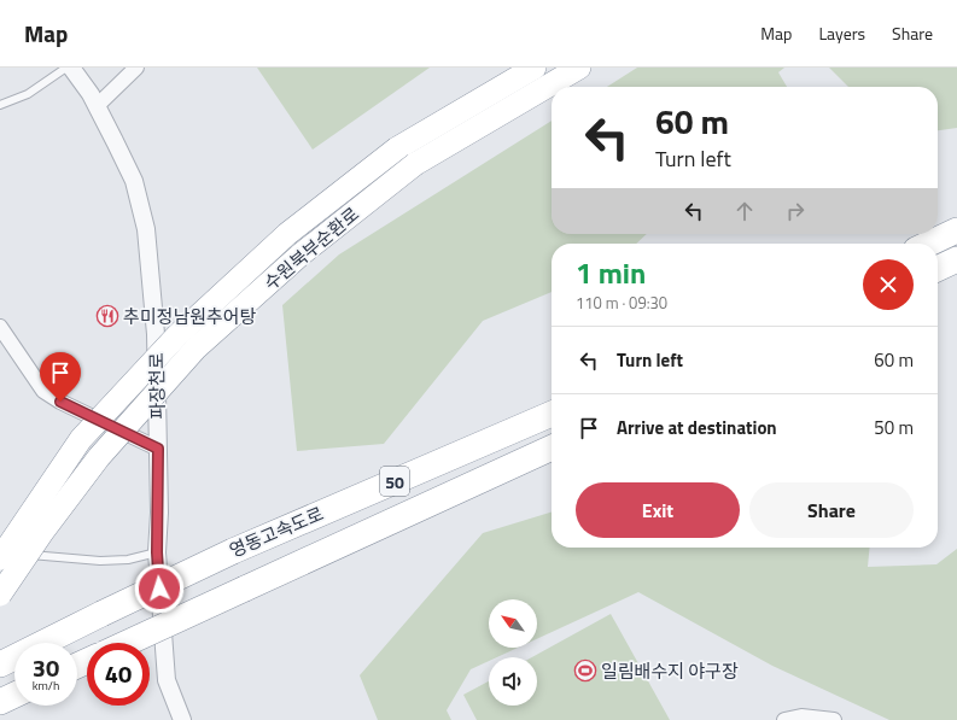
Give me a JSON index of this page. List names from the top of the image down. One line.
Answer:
{"streets":{"highway":["수원북부순환로","50","영동고속도로"],"street":["파장천로"]},"places":{"restaurant":["추미정남원추어탕"],"sports":["일림배수지 야구장"]},"north":"top left","page":{"header":"Map","nav":["Map","Layers","Share"],"turn":["60 m","Turn left"],"heading":["1 min","110 m · 09:30"],"list":[{"name":"Turn left","value":"60 m"},{"name":"Arrive at destination","value":"50 m"}],"buttons":["Exit","Share"],"speed":"30 km/h","limit":"40"}}
